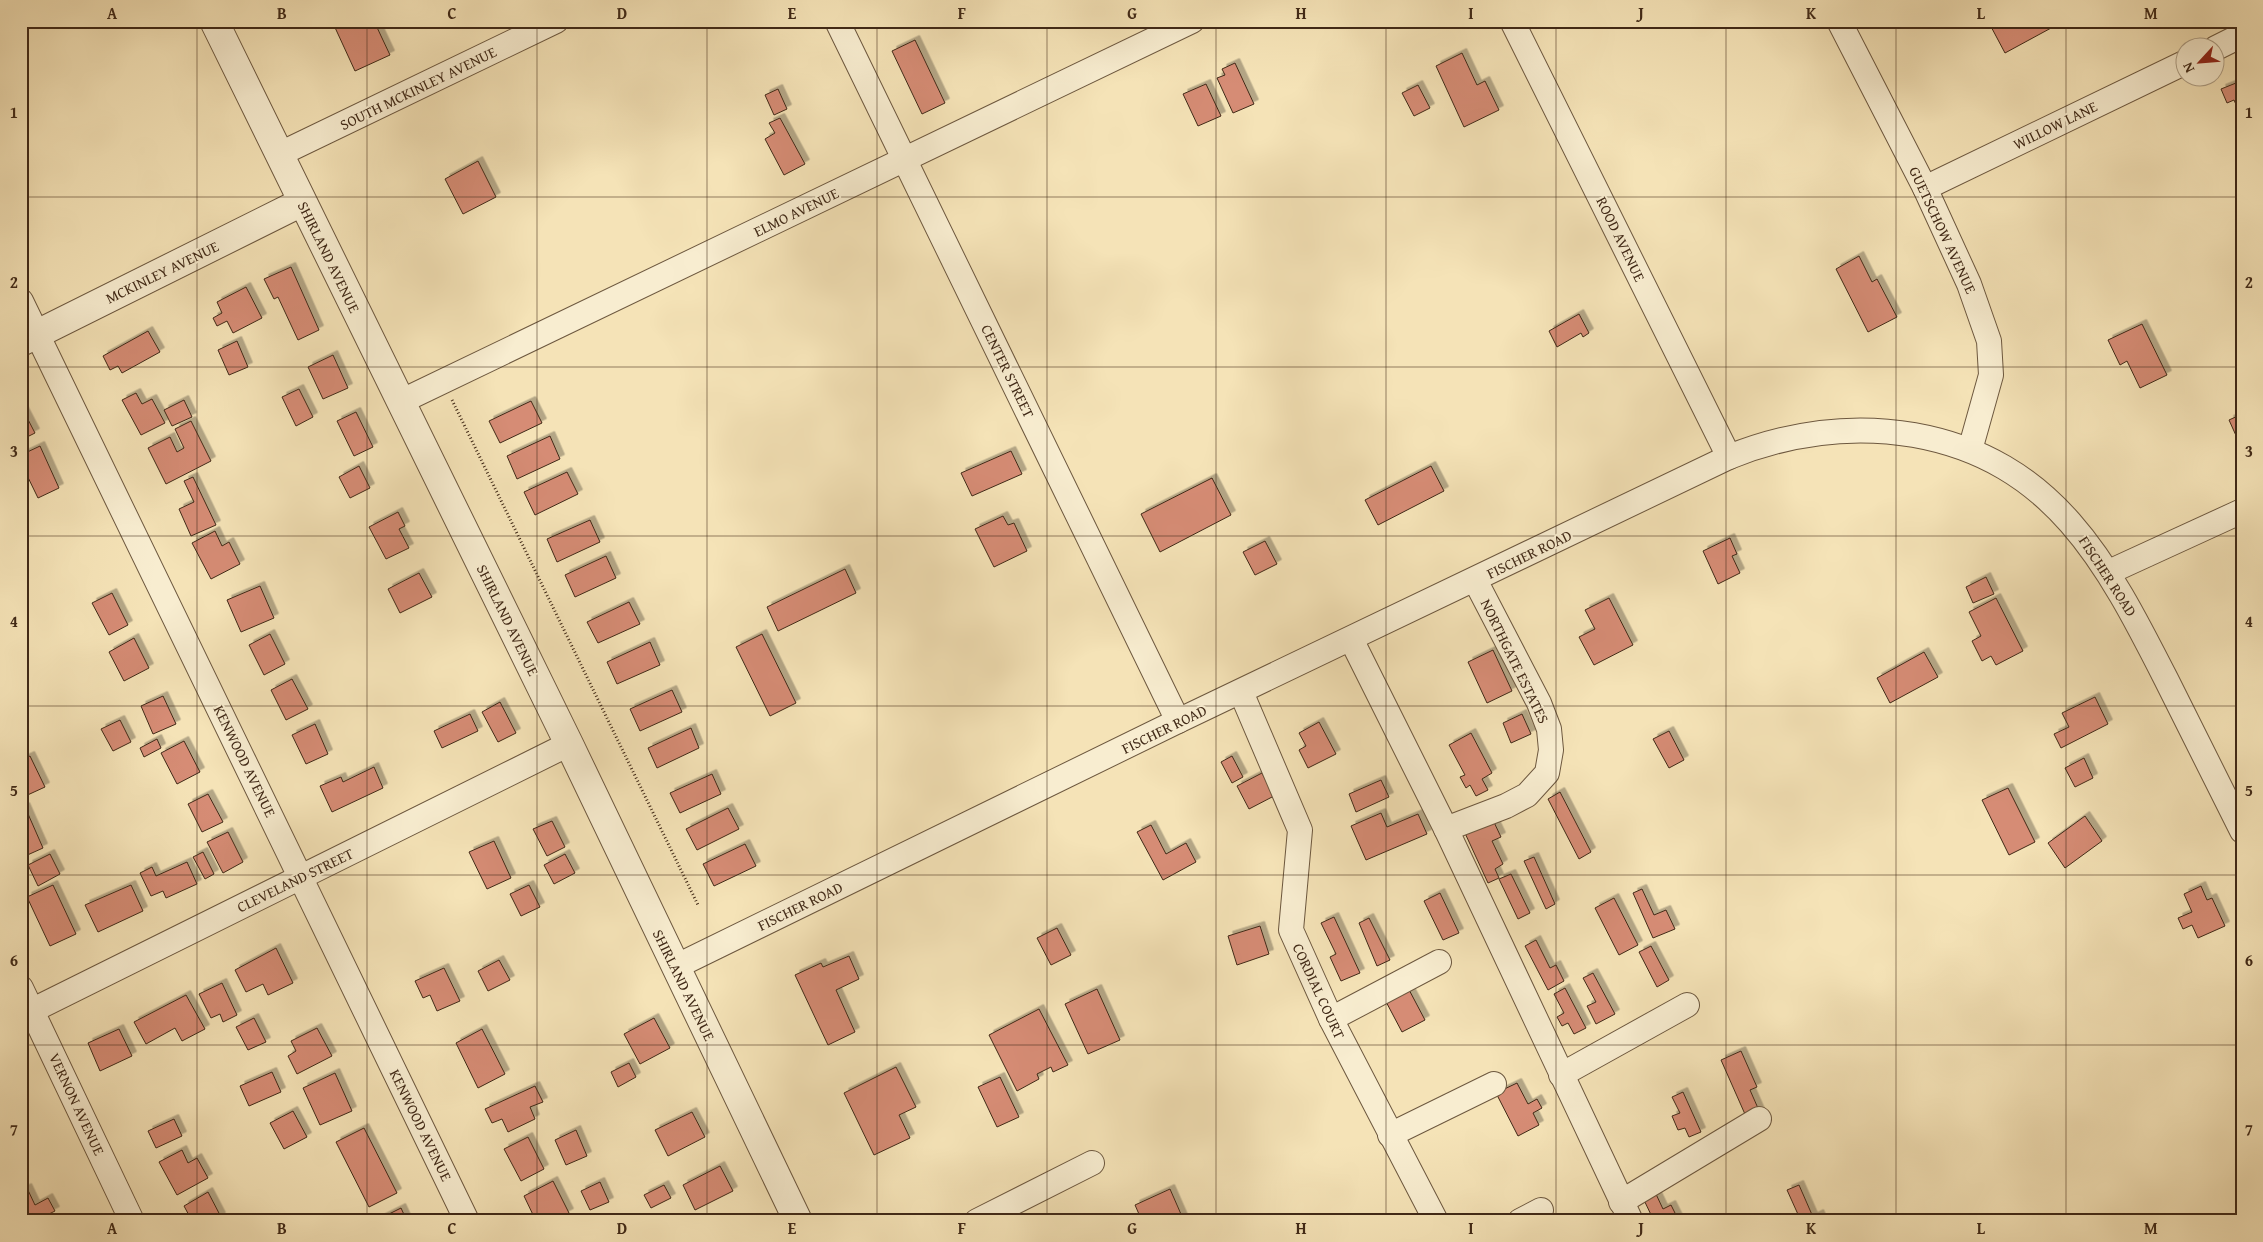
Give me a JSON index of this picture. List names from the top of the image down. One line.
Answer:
{"streets":{"street":["SOUTH MCKINLEY AVENUE","WILLOW LANE","ELMO AVENUE","GUETSCHOW AVENUE","ROOD AVENUE","SHIRLAND AVENUE","MCKINLEY AVENUE","CENTER STREET","FISCHER ROAD","NORTHGATE ESTATES","KENWOOD AVENUE","CLEVELAND STREET","CORDIAL COURT","VERNON AVENUE"]},"crossings":[["SOUTH MCKINLEY AVENUE","SHIRLAND AVENUE"],["WILLOW LANE","GUETSCHOW AVENUE"],["ELMO AVENUE","SHIRLAND AVENUE"],["ELMO AVENUE","CENTER STREET"],["GUETSCHOW AVENUE","FISCHER ROAD"],["ROOD AVENUE","FISCHER ROAD"],["SHIRLAND AVENUE","MCKINLEY AVENUE"],["SHIRLAND AVENUE","FISCHER ROAD"],["SHIRLAND AVENUE","CLEVELAND STREET"],["MCKINLEY AVENUE","KENWOOD AVENUE"],["CENTER STREET","FISCHER ROAD"],["FISCHER ROAD","NORTHGATE ESTATES"],["FISCHER ROAD","CORDIAL COURT"],["KENWOOD AVENUE","CLEVELAND STREET"],["CLEVELAND STREET","VERNON AVENUE"]],"north":"bottom left","grid":{"columns":["A","B","C","D","E","F","G","H","I","J","K","L","M"],"rows":["1","2","3","4","5","6","7"]}}
